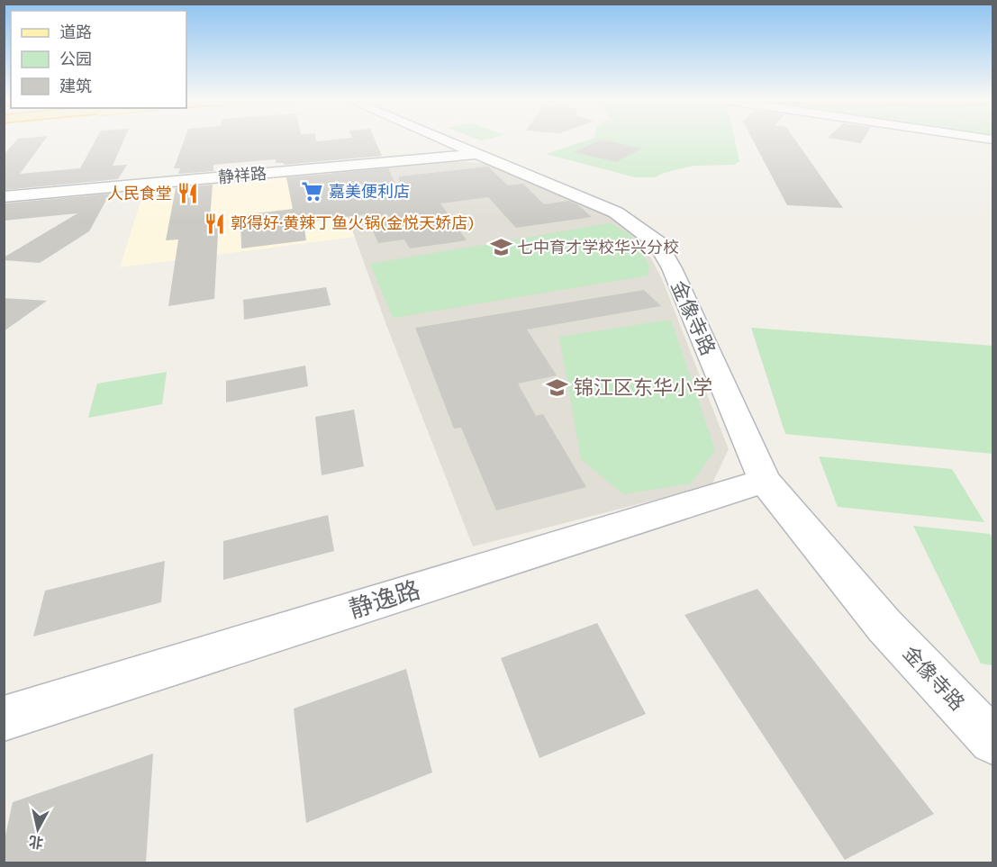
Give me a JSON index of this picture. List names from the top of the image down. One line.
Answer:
{"streets":{"street":["静祥路","金像寺路","静逸路"]},"crossings":[["静祥路","金像寺路"],["金像寺路","静逸路"]],"places":{"supermarket":["嘉美便利店"],"restaurant":["人民食堂","郭得好·黄辣丁鱼火锅(金悦天娇店)"],"school or university":["七中育才学校华兴分校","锦江区东华小学"]},"legend":["道路","公园","建筑"],"north":"bottom"}
